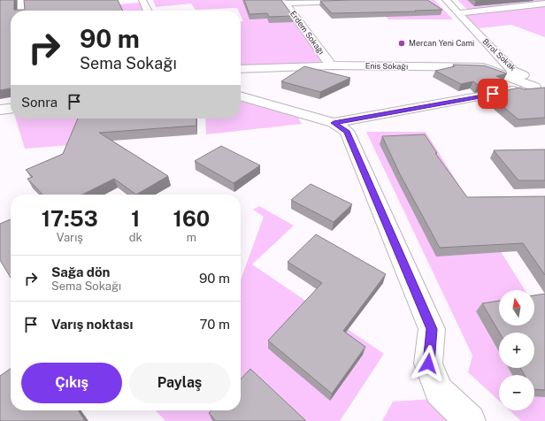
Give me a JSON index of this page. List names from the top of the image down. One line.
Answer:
{"streets":{"street":["Erdem Sokağı","Birol Sokak","Enis Sokağı"]},"crossings":[["Erdem Sokağı","Enis Sokağı"],["Birol Sokak","Enis Sokağı"]],"places":["Mercan Yeni Cami"],"north":"top","page":{"turn":["90 m","Sema Sokağı"],"then":"Sonra","eta":["17:53","Varış","1","dk","160","m"],"list":[{"name":"Sağa dön","note":"Sema Sokağı","value":"90 m"},{"name":"Varış noktası","value":"70 m"}],"map_buttons":["+","−"],"buttons":["Çıkış","Paylaş"]}}
